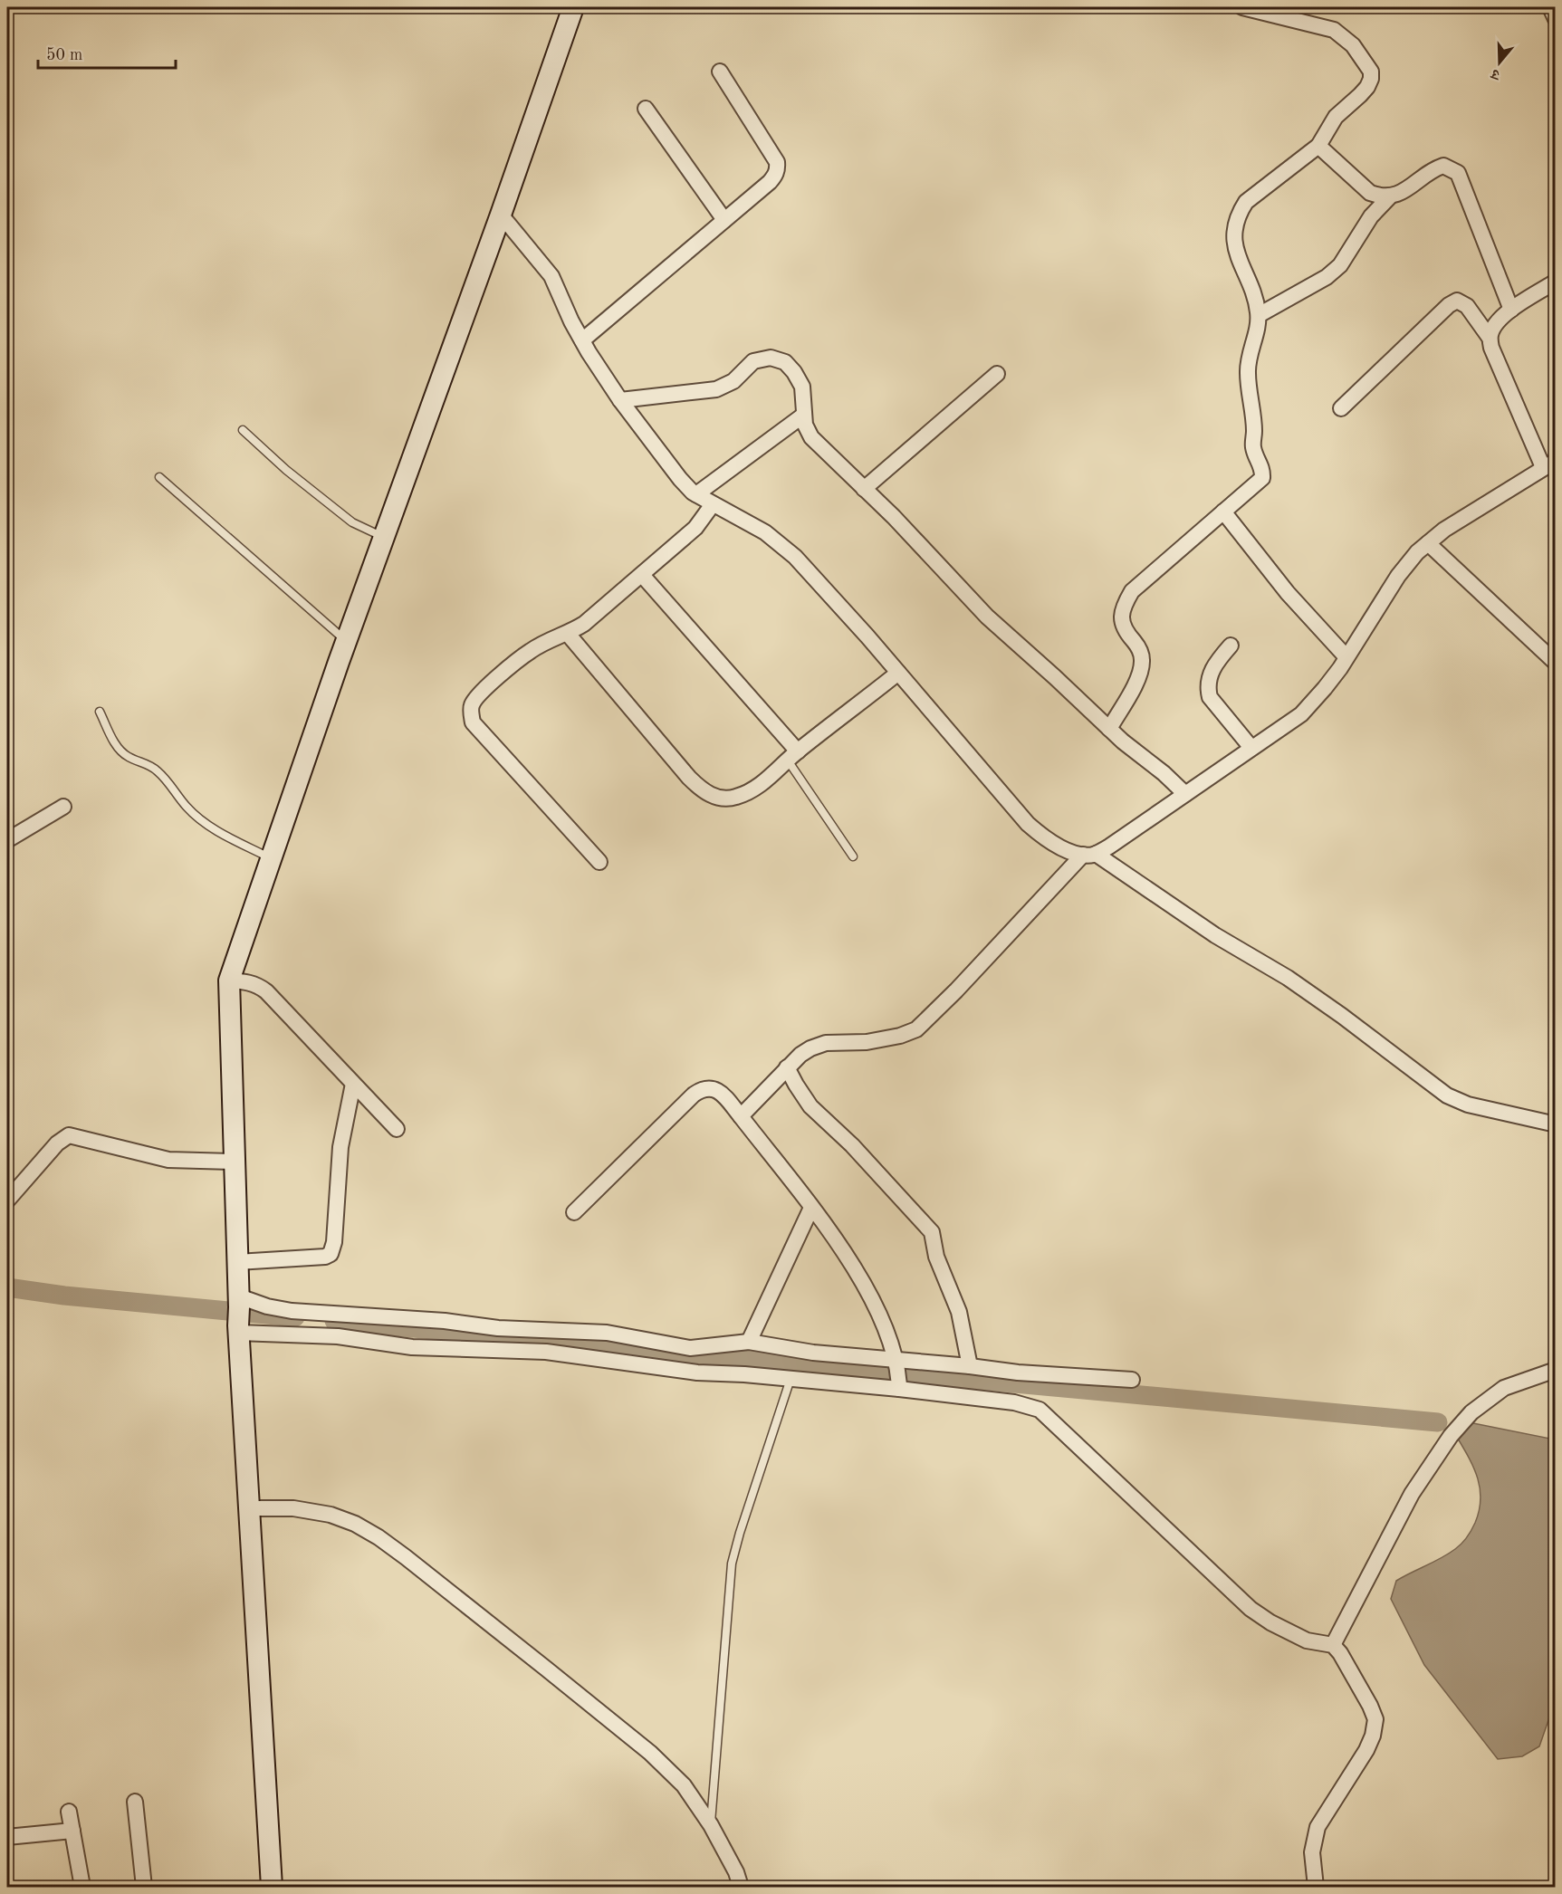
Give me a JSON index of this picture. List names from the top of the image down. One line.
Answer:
{"scale_bar":"50 m","north":"bottom"}
